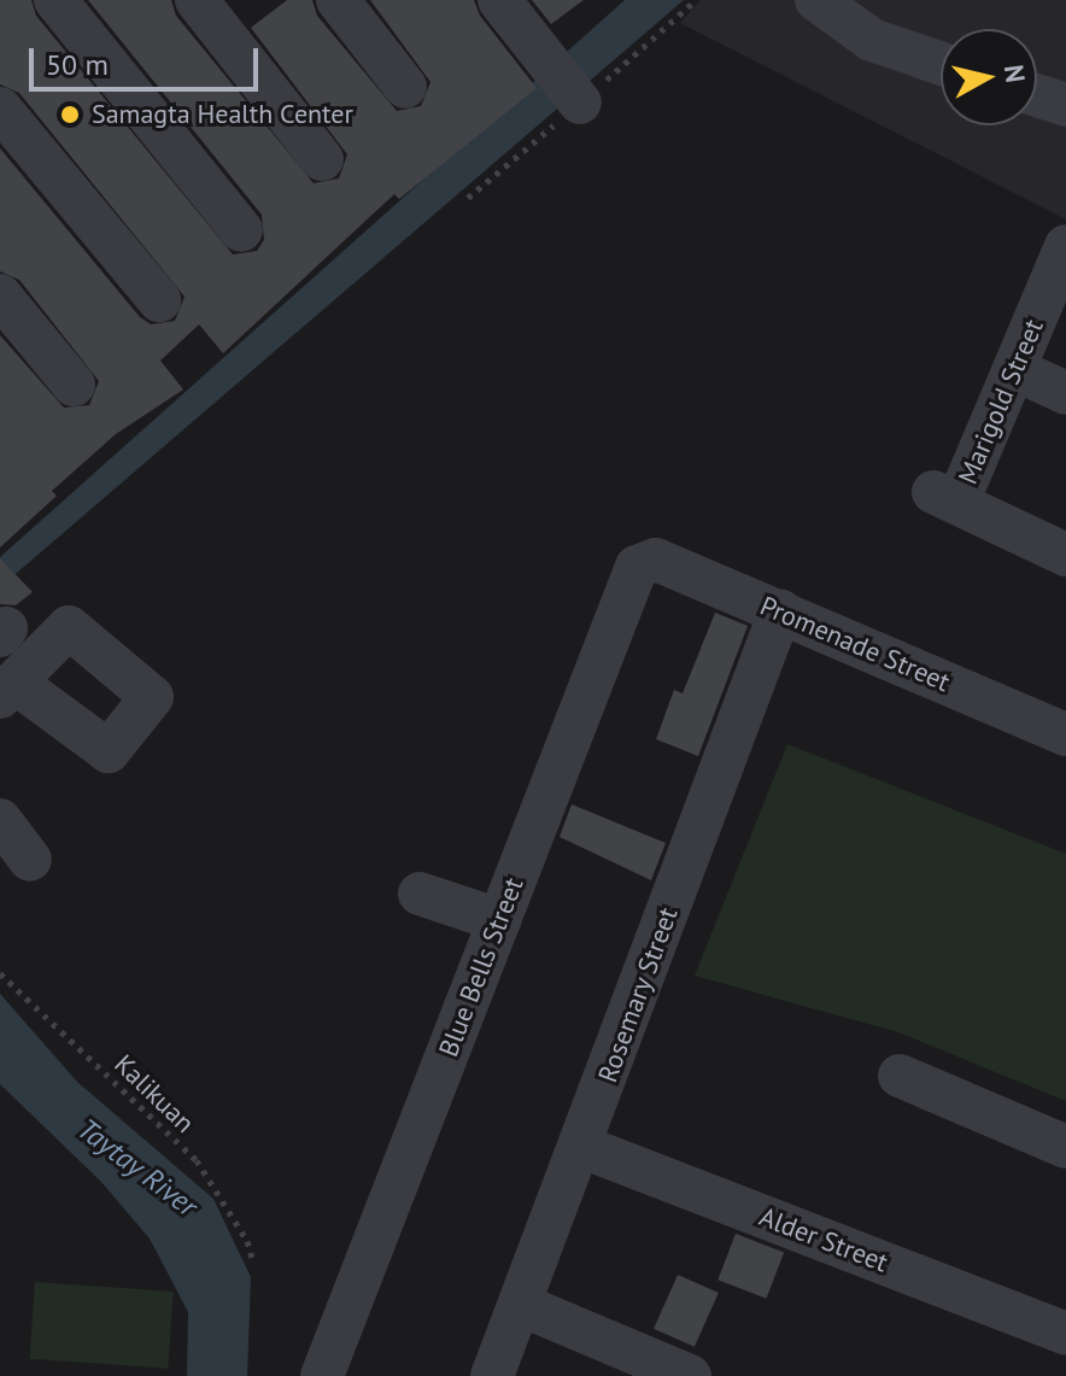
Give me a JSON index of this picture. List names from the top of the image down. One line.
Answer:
{"streets":{"street":["Marigold Street","Promenade Street","Blue Bells Street","Rosemary Street","Alder Street"],"path":["Kalikuan"]},"crossings":[["Promenade Street","Blue Bells Street"],["Promenade Street","Rosemary Street"],["Rosemary Street","Alder Street"]],"water":["Taytay River"],"places":["Samagta Health Center"],"scale_bar":"50 m","north":"right"}
